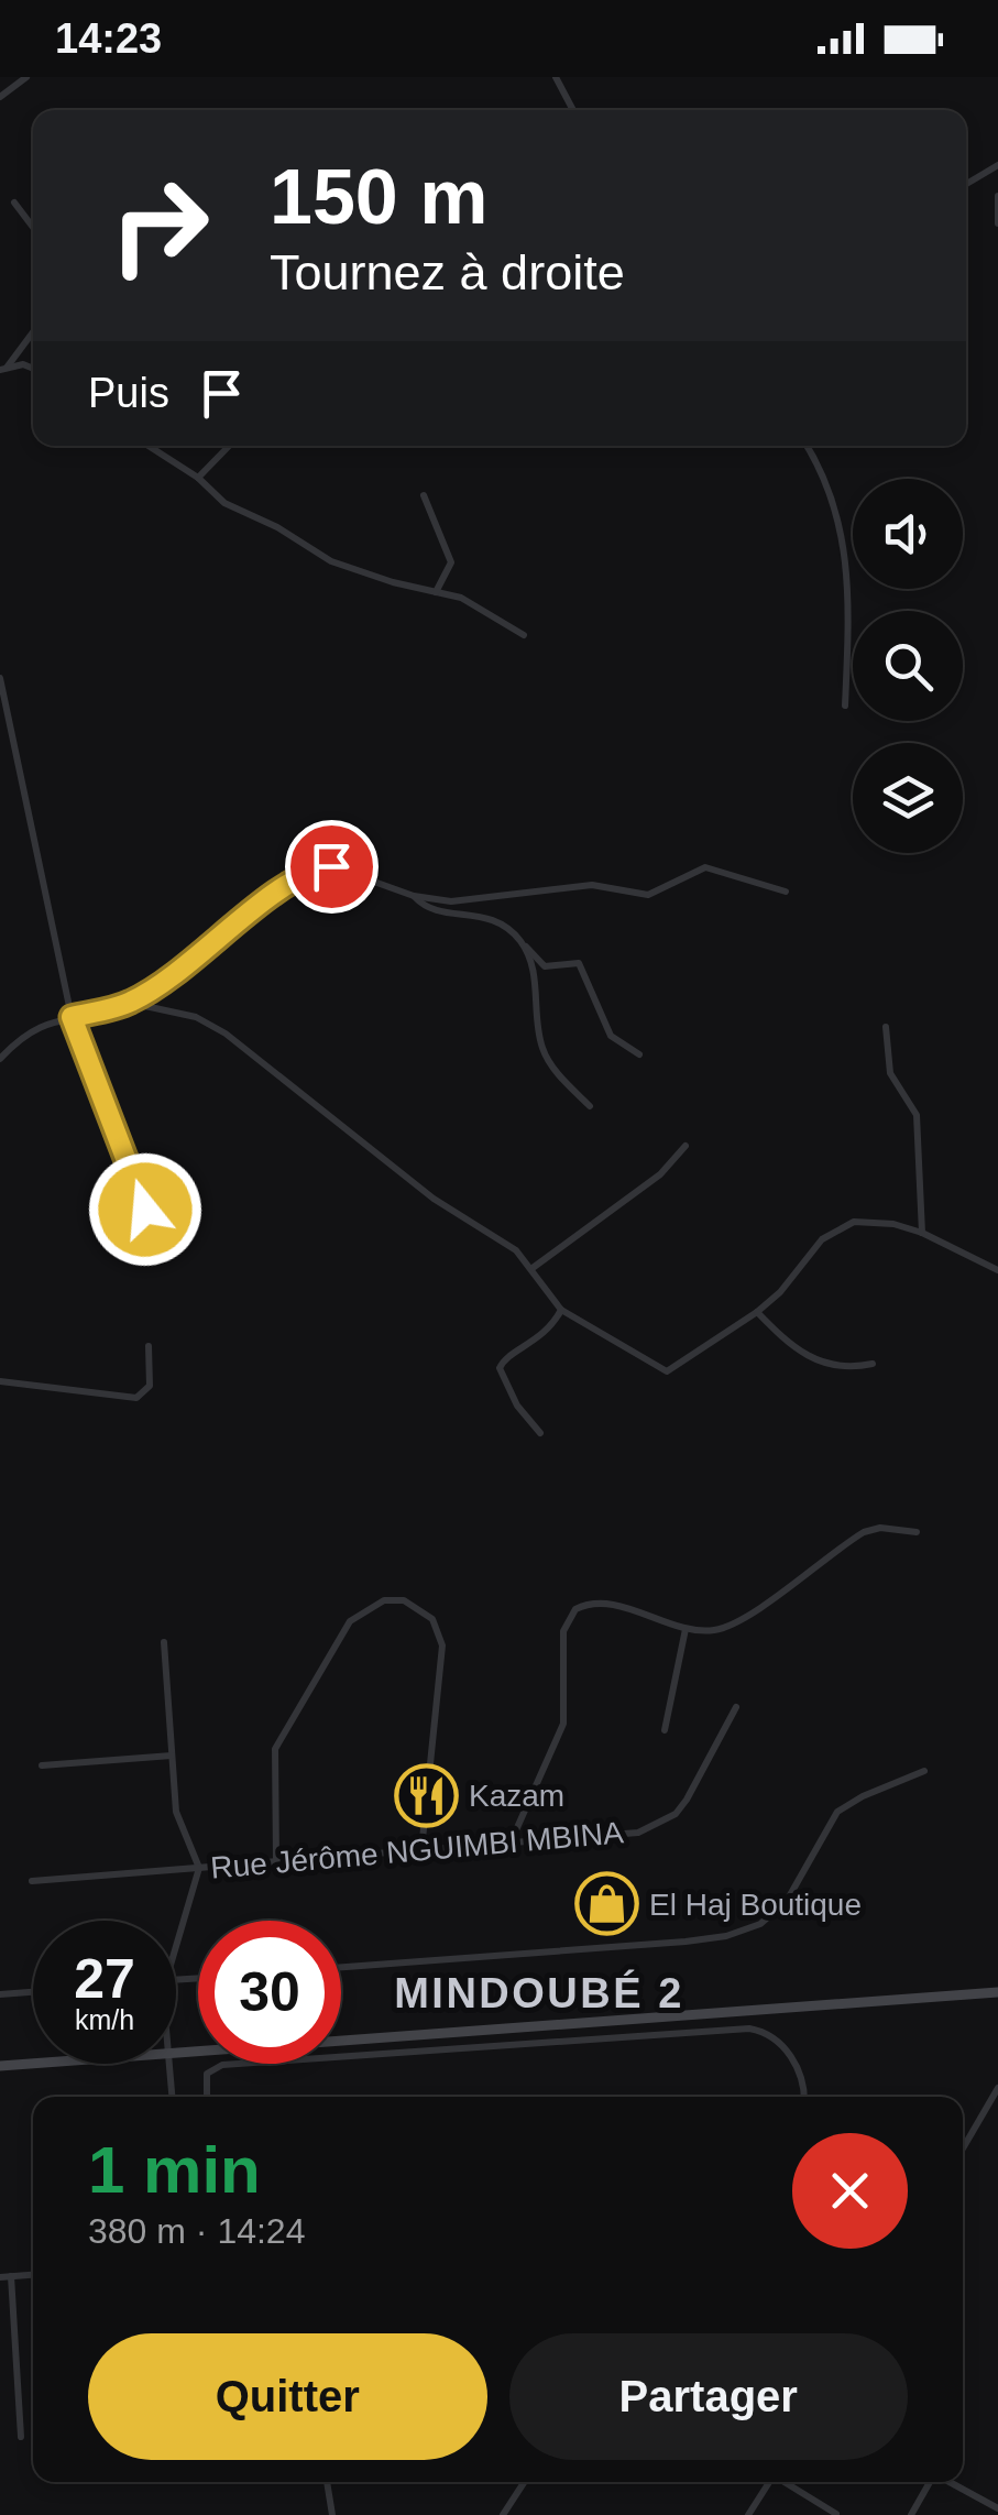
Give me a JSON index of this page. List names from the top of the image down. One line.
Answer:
{"streets":{"street":["Rue Jérôme NGUIMBI MBINA"]},"districts":["MINDOUBÉ 2"],"places":{"restaurant":["Kazam"],"shop":["El Haj Boutique"]},"page":{"status":"14:23","turn":["150 m","Tournez à droite"],"then":"Puis","speed":"27 km/h","limit":"30","heading":["1 min","380 m · 14:24"],"buttons":["Quitter","Partager"]}}
